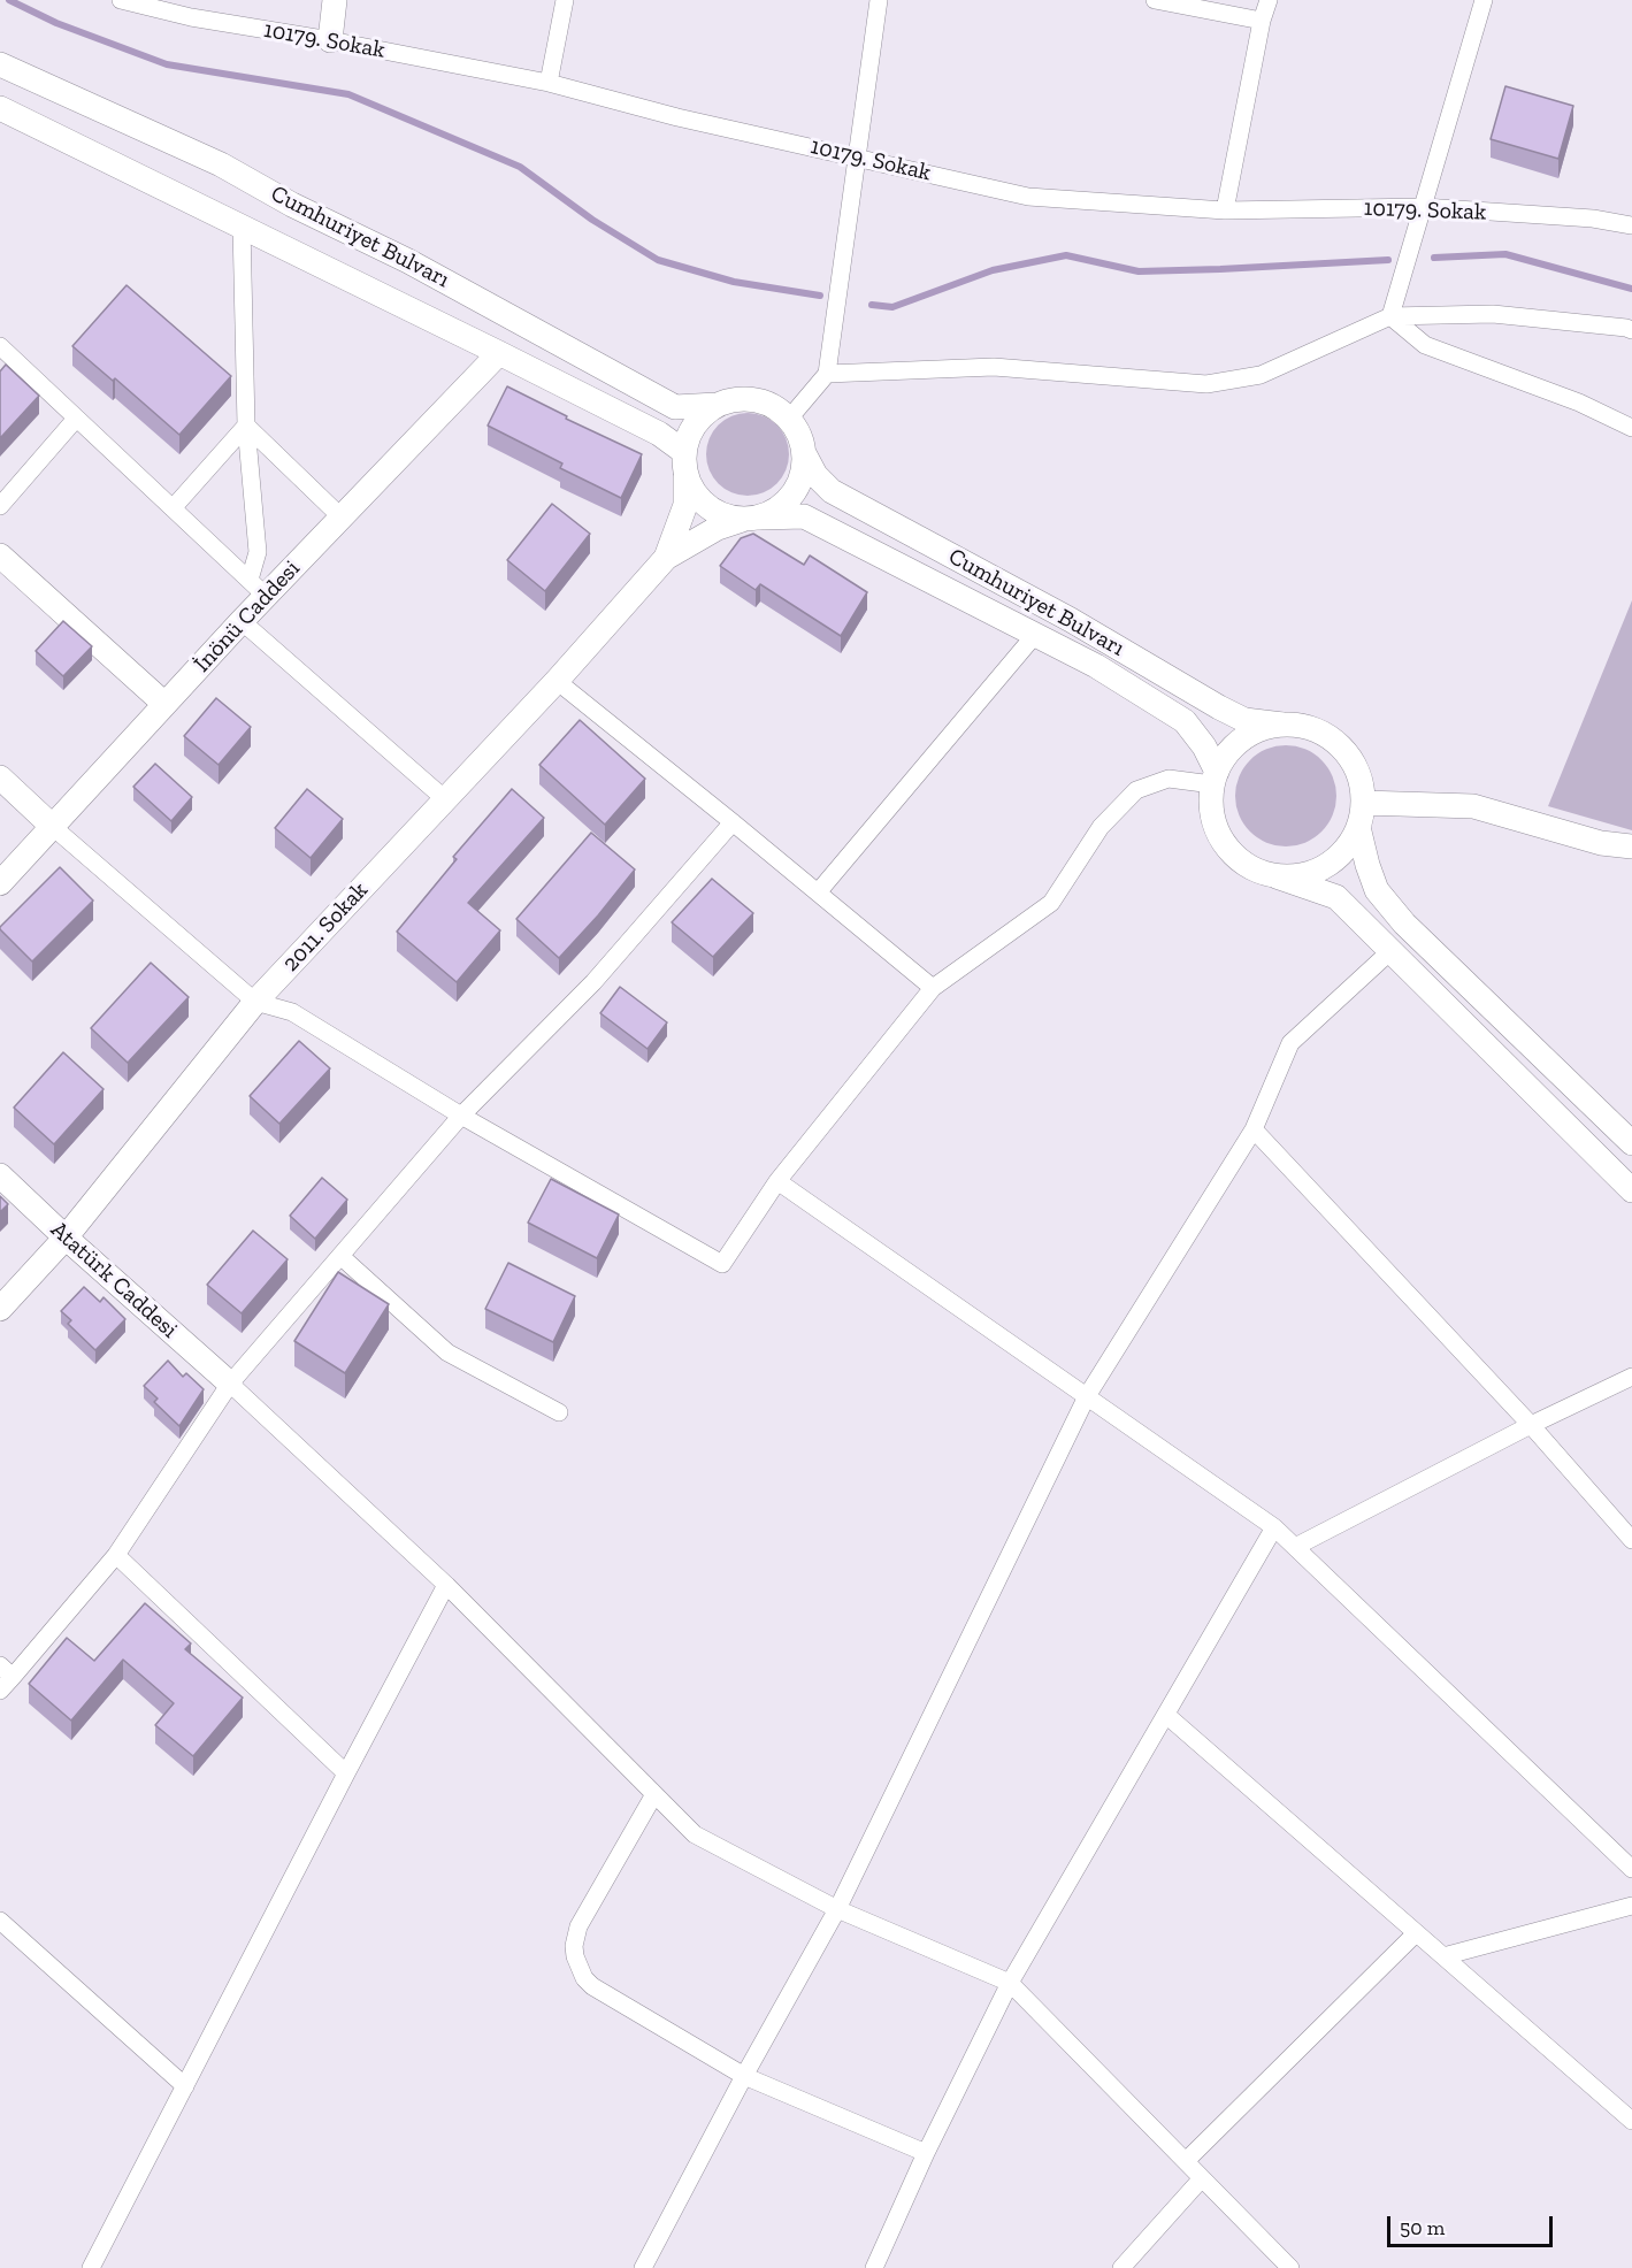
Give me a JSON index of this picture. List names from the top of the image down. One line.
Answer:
{"streets":{"main road":["Cumhuriyet Bulvarı","İnönü Caddesi","2011. Sokak","Atatürk Caddesi"],"street":["10179. Sokak"]},"crossings":[["2011. Sokak","Atatürk Caddesi"]],"scale_bar":"50 m"}
